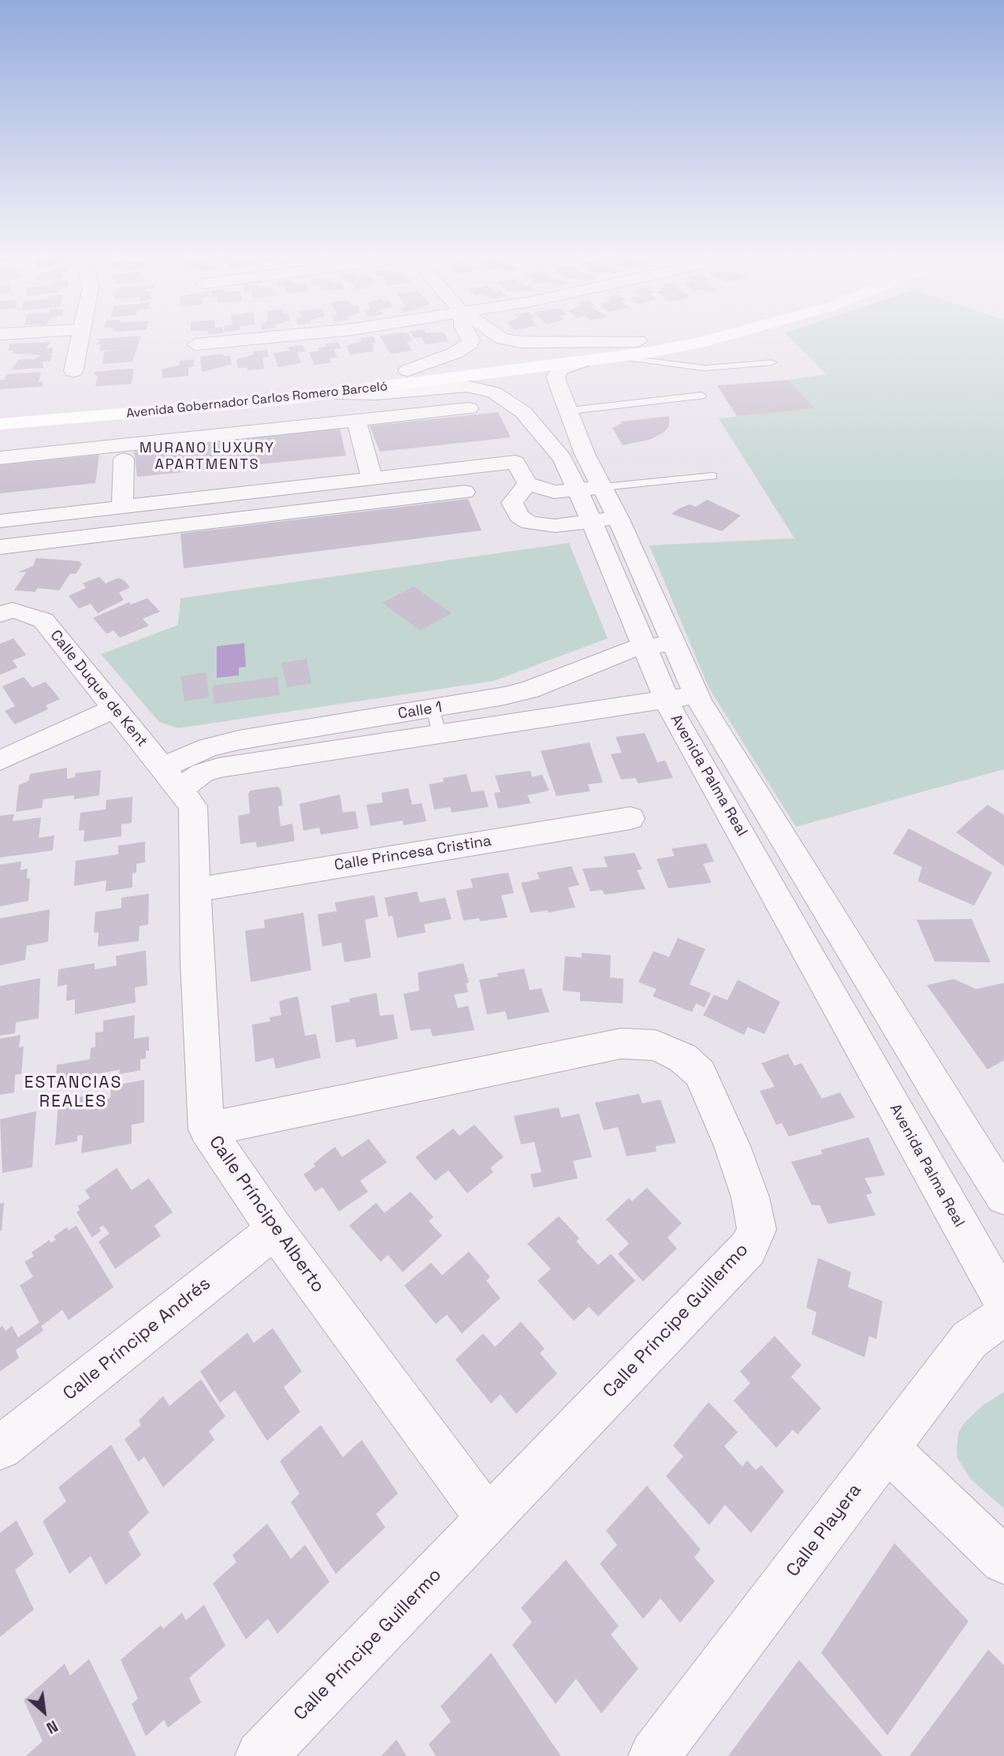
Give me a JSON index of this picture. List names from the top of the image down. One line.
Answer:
{"streets":{"main road":["Avenida Gobernador Carlos Romero Barceló"],"street":["Calle Duque de Kent","Calle 1","Avenida Palma Real","Calle Princesa Cristina","Calle Príncipe Alberto","Calle Príncipe Guillermo","Calle Príncipe Andrés","Calle Playera"]},"crossings":[["Avenida Gobernador Carlos Romero Barceló","Avenida Palma Real"],["Calle Duque de Kent","Calle 1"],["Calle Duque de Kent","Calle Príncipe Alberto"],["Calle 1","Avenida Palma Real"],["Calle 1","Calle Príncipe Alberto"],["Calle Princesa Cristina","Calle Príncipe Alberto"],["Calle Príncipe Alberto","Calle Príncipe Guillermo"],["Calle Príncipe Alberto","Calle Príncipe Andrés"]],"districts":["MURANO LUXURY APARTMENTS","ESTANCIAS REALES"],"north":"bottom right"}
